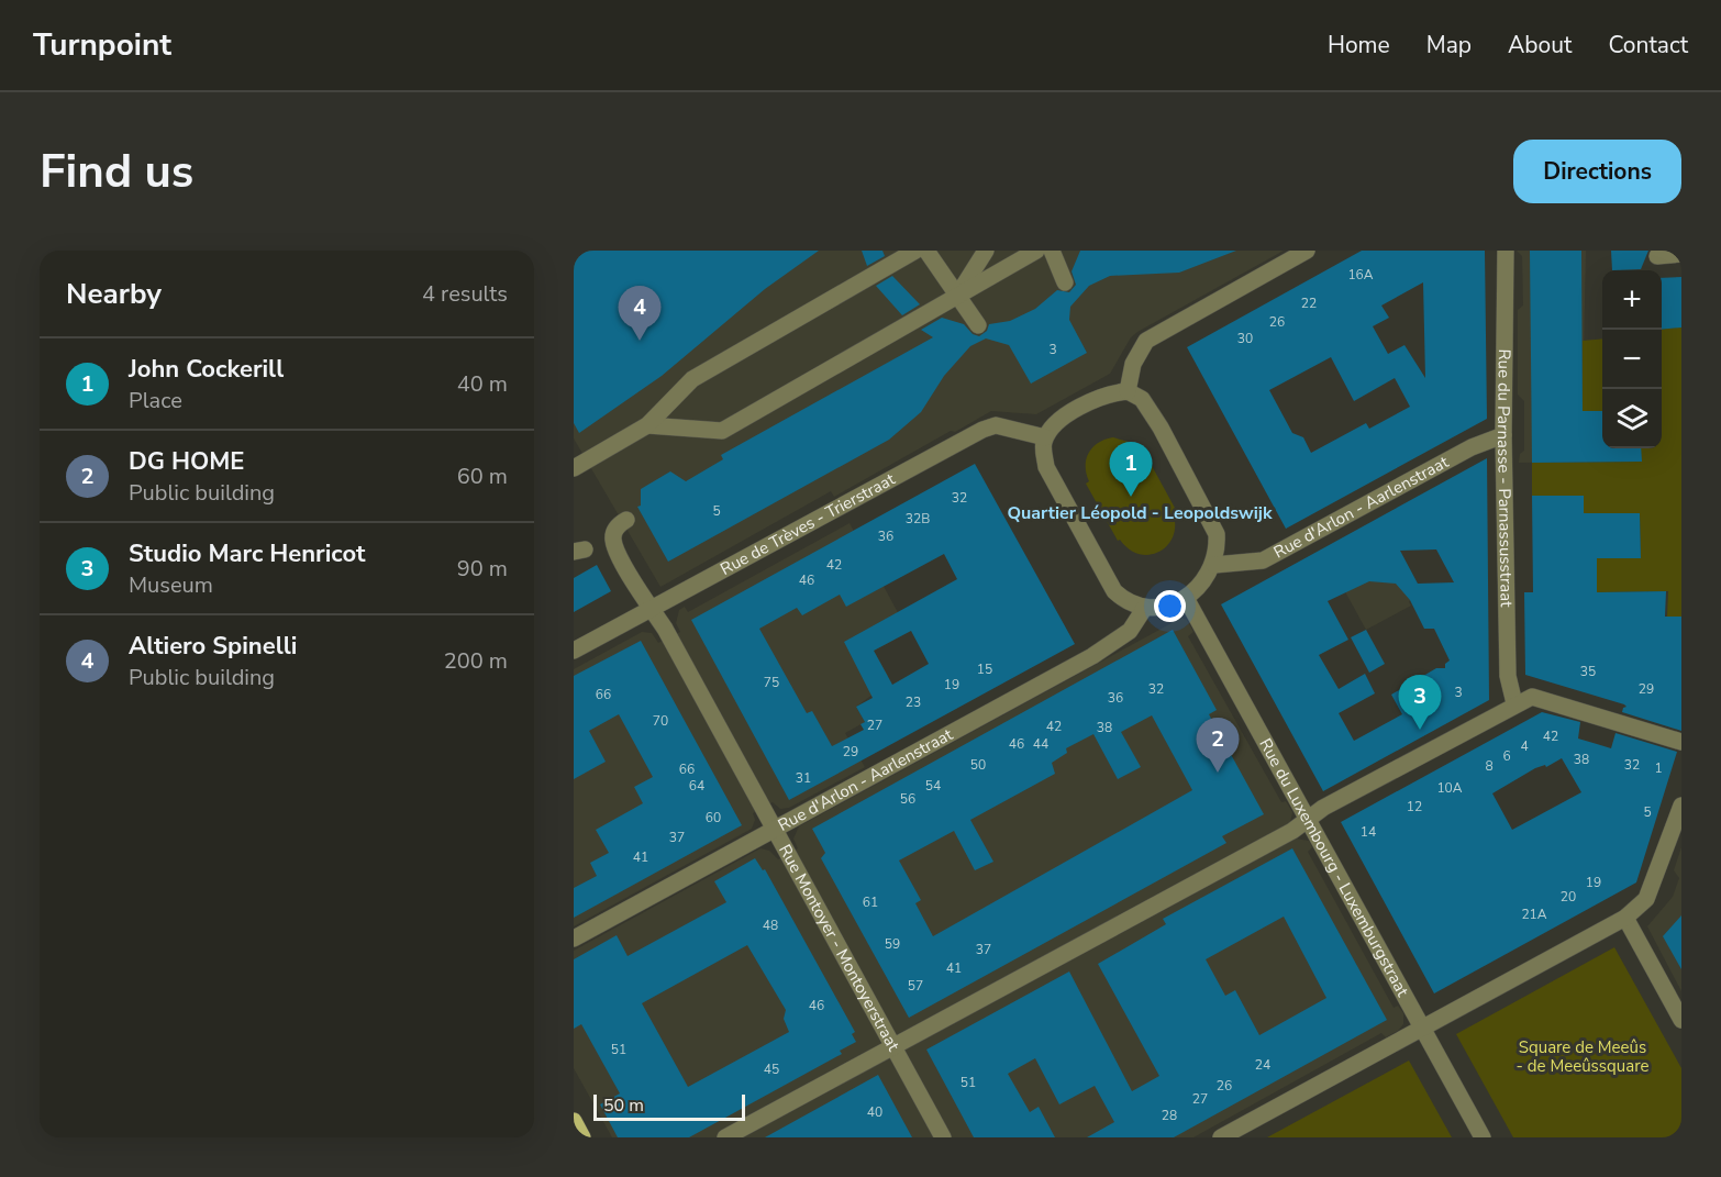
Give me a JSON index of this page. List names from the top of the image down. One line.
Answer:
{"streets":{"street":["Rue du Parnasse - Parnassusstraat","Rue d'Arlon - Aarlenstraat","Rue de Trèves - Trierstraat","Rue du Luxembourg - Luxemburgstraat","Rue Montoyer - Montoyerstraat"]},"crossings":[["Rue du Parnasse - Parnassusstraat","Rue d'Arlon - Aarlenstraat"],["Rue d'Arlon - Aarlenstraat","Rue Montoyer - Montoyerstraat"],["Rue de Trèves - Trierstraat","Rue Montoyer - Montoyerstraat"]],"districts":["Quartier Léopold - Leopoldswijk"],"parks":["Square de Meeûs - de Meeûssquare"],"house_numbers":["16A","22","26","30","3","32","5","32B","36","42","46","15","35","75","19","32","29","3","66","36","23","70","27","42","38","42","46","44","4","29","6","38","50","32","8","1","66","31","64","54","10A","56","12","5","60","14","37","41","19","20","61","21A","48","59","37","41","57","46","51","24","45","51","26","27","40","28"],"scale_bar":"50 m","page":{"header":"Turnpoint","nav":["Home","Map","About","Contact"],"buttons":"Directions","title":"Find us","heading":["Nearby","4 results"],"map_buttons":["+","−"],"pins":["4","1","3","2"],"list":[{"mark":"1","name":"John Cockerill","note":"Place","value":"40 m"},{"mark":"2","name":"DG HOME","note":"Public building","value":"60 m"},{"mark":"3","name":"Studio Marc Henricot","note":"Museum","value":"90 m"},{"mark":"4","name":"Altiero Spinelli","note":"Public building","value":"200 m"}],"scale":"50 m"}}
